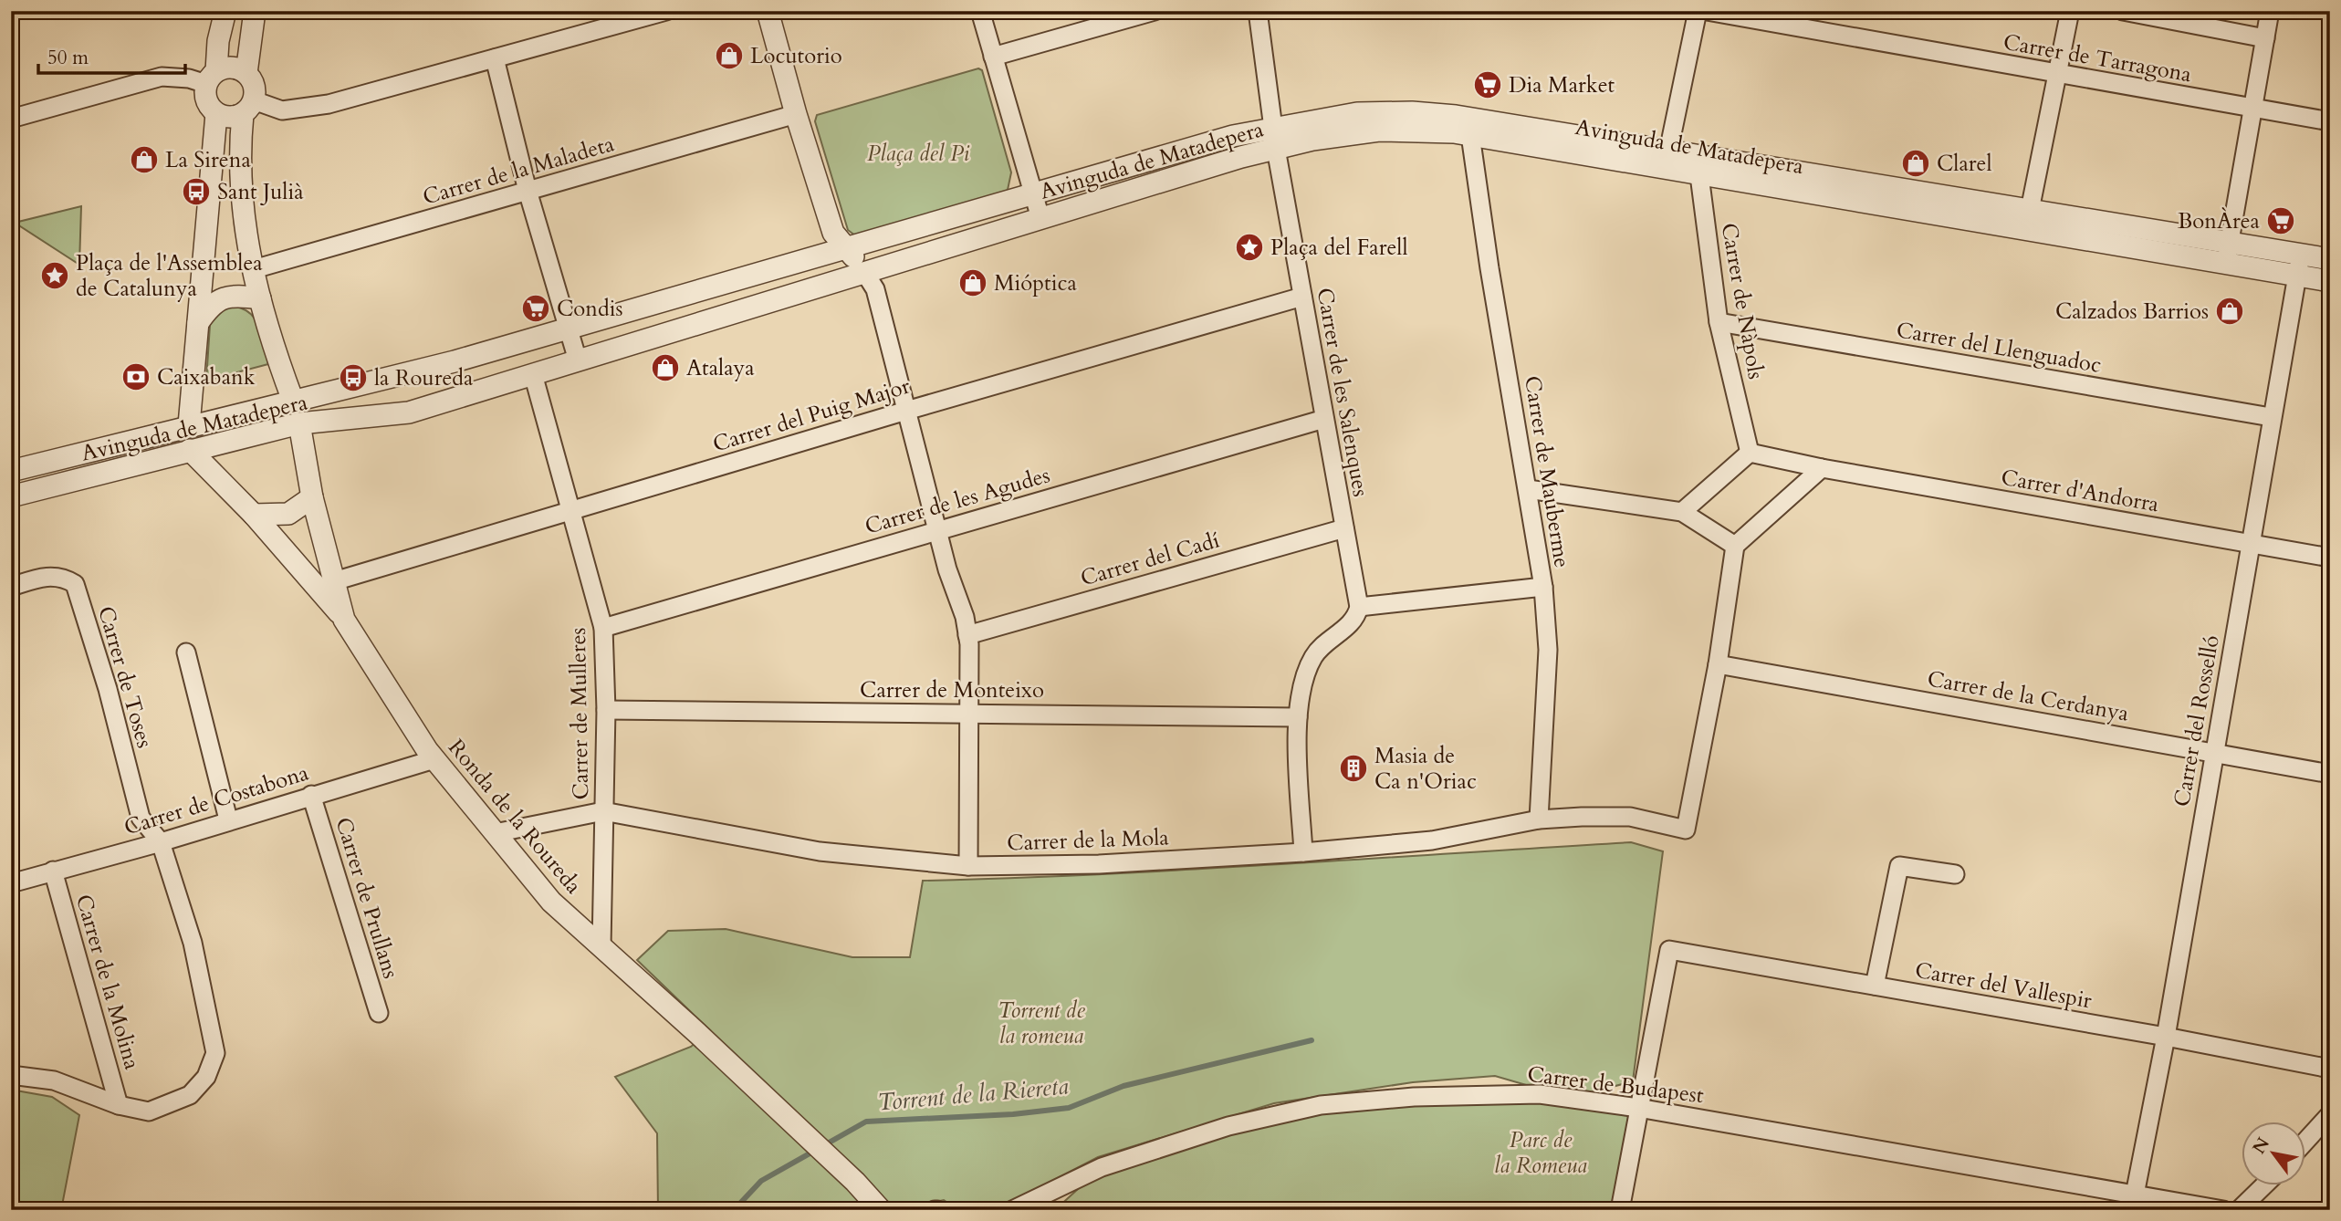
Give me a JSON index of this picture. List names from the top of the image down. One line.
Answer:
{"streets":{"street":["Carrer de Tarragona","Avinguda de Matadepera","Carrer de la Maladeta","Carrer de Nàpols","Carrer del Llenguadoc","Carrer de les Salenques","Carrer del Puig Major","Carrer de Mauberme","Carrer d'Andorra","Carrer de les Agudes","Carrer del Cadí","Carrer de Toses","Carrer de Monteixo","Carrer de la Cerdanya","Carrer de Mulleres","Carrer del Rosselló","Carrer de Costabona","Ronda de la Roureda","Carrer de la Mola","Carrer de Prullans","Carrer de la Molina","Carrer del Vallespir","Carrer de Budapest"]},"crossings":[["Avinguda de Matadepera","Carrer de Nàpols"],["Avinguda de Matadepera","Carrer de les Salenques"],["Avinguda de Matadepera","Carrer de Mauberme"],["Avinguda de Matadepera","Carrer de Mulleres"],["Avinguda de Matadepera","Carrer del Rosselló"],["Avinguda de Matadepera","Ronda de la Roureda"],["Carrer de Nàpols","Carrer del Llenguadoc"],["Carrer de Nàpols","Carrer d'Andorra"],["Carrer del Llenguadoc","Carrer del Rosselló"],["Carrer de les Salenques","Carrer del Puig Major"],["Carrer de les Salenques","Carrer de les Agudes"],["Carrer de les Salenques","Carrer del Cadí"],["Carrer del Puig Major","Carrer de Mulleres"],["Carrer del Puig Major","Ronda de la Roureda"],["Carrer de Mauberme","Carrer de la Mola"],["Carrer d'Andorra","Carrer del Rosselló"],["Carrer de les Agudes","Carrer de Mulleres"],["Carrer de Toses","Carrer de Costabona"],["Carrer de Toses","Carrer de la Molina"],["Carrer de Monteixo","Carrer de Mulleres"],["Carrer de la Cerdanya","Carrer del Rosselló"],["Carrer de la Cerdanya","Carrer de la Mola"],["Carrer de Mulleres","Ronda de la Roureda"],["Carrer de Mulleres","Carrer de la Mola"],["Carrer del Rosselló","Carrer del Vallespir"],["Carrer del Rosselló","Carrer de Budapest"],["Carrer de Costabona","Ronda de la Roureda"],["Carrer de Costabona","Carrer de Prullans"],["Carrer de Costabona","Carrer de la Molina"],["Ronda de la Roureda","Carrer de la Mola"],["Carrer del Vallespir","Carrer de Budapest"]],"water":["Torrent de la Riereta"],"parks":["Plaça del Pi","Torrent de la romeua","Parc de la Romeua"],"places":{"shop":["Locutorio","La Sirena","Clarel","Mióptica","Calzados Barrios","Atalaya"],"supermarket":["Dia Market","BonÀrea","Condis"],"bus stop":["Sant Julià","la Roureda"],"place":["Plaça del Farell","Plaça de l'Assemblea de Catalunya"],"bank":["Caixabank"],"building":["Masia de Ca n'Oriac"]},"scale_bar":"50 m","north":"top left"}
